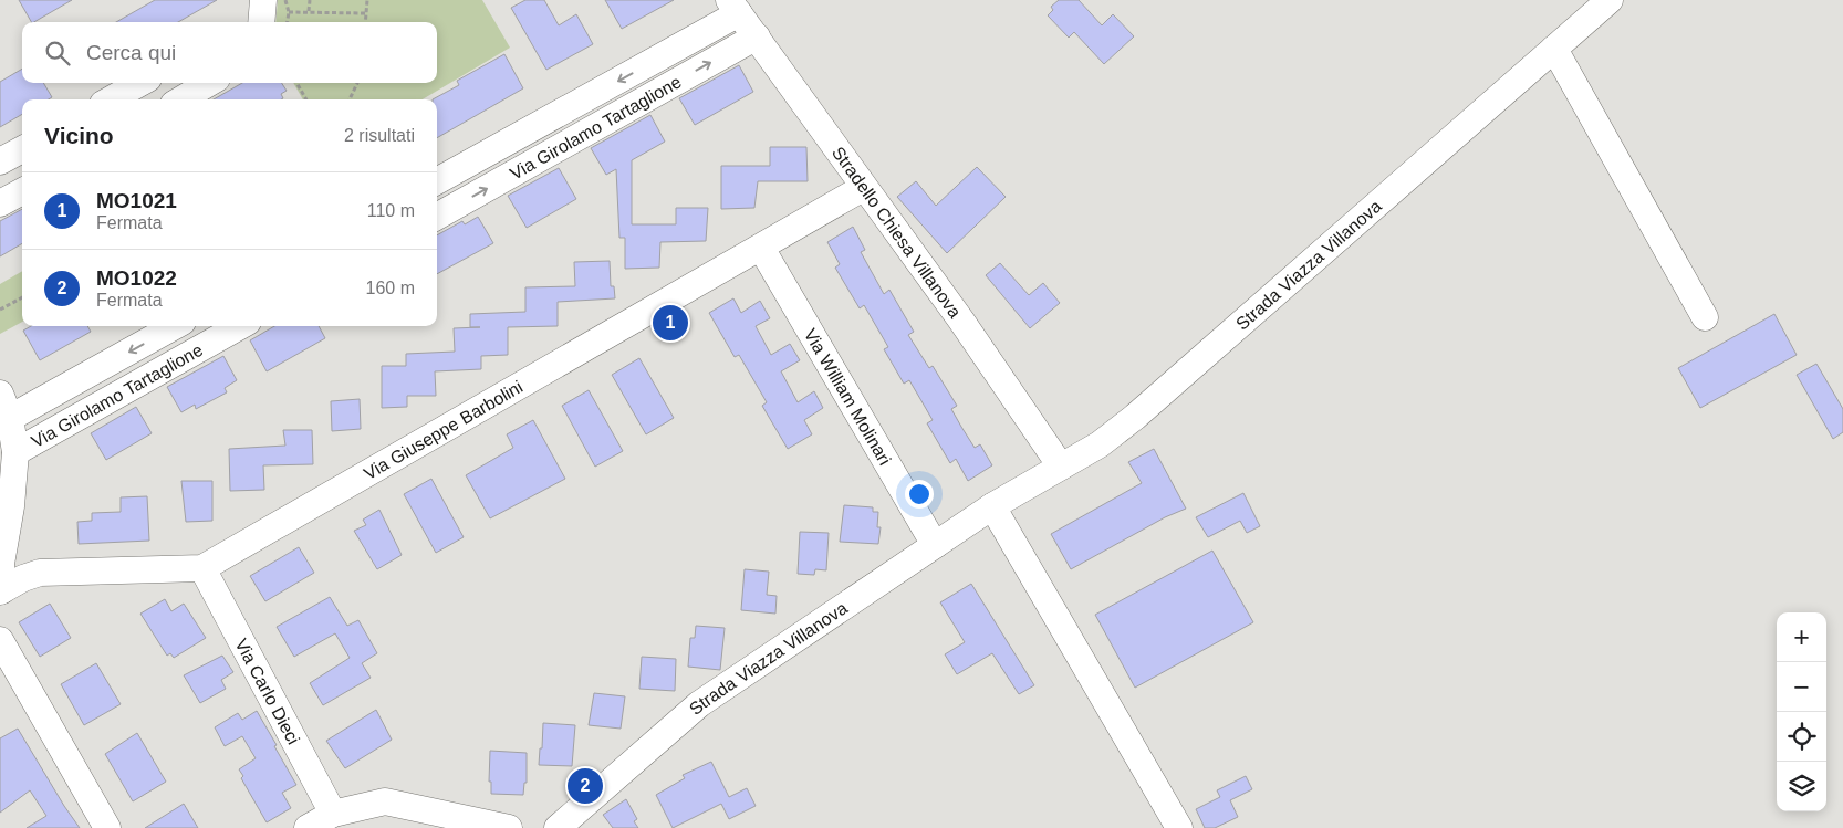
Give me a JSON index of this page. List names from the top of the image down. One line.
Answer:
{"streets":{"street":["Via Girolamo Tartaglione","Stradello Chiesa Villanova","Strada Viazza Villanova","Via William Molinari","Via Giuseppe Barbolini","Via Carlo Dieci"]},"crossings":[["Via Girolamo Tartaglione","Stradello Chiesa Villanova"],["Stradello Chiesa Villanova","Strada Viazza Villanova"],["Stradello Chiesa Villanova","Via Giuseppe Barbolini"],["Strada Viazza Villanova","Via William Molinari"],["Via William Molinari","Via Giuseppe Barbolini"],["Via Giuseppe Barbolini","Via Carlo Dieci"]],"page":{"search":"Cerca qui","heading":["Vicino","2 risultati"],"list":[{"mark":"1","name":"MO1021","note":"Fermata","value":"110 m"},{"mark":"2","name":"MO1022","note":"Fermata","value":"160 m"}],"pins":["1","2"],"map_buttons":["+","−"]}}
